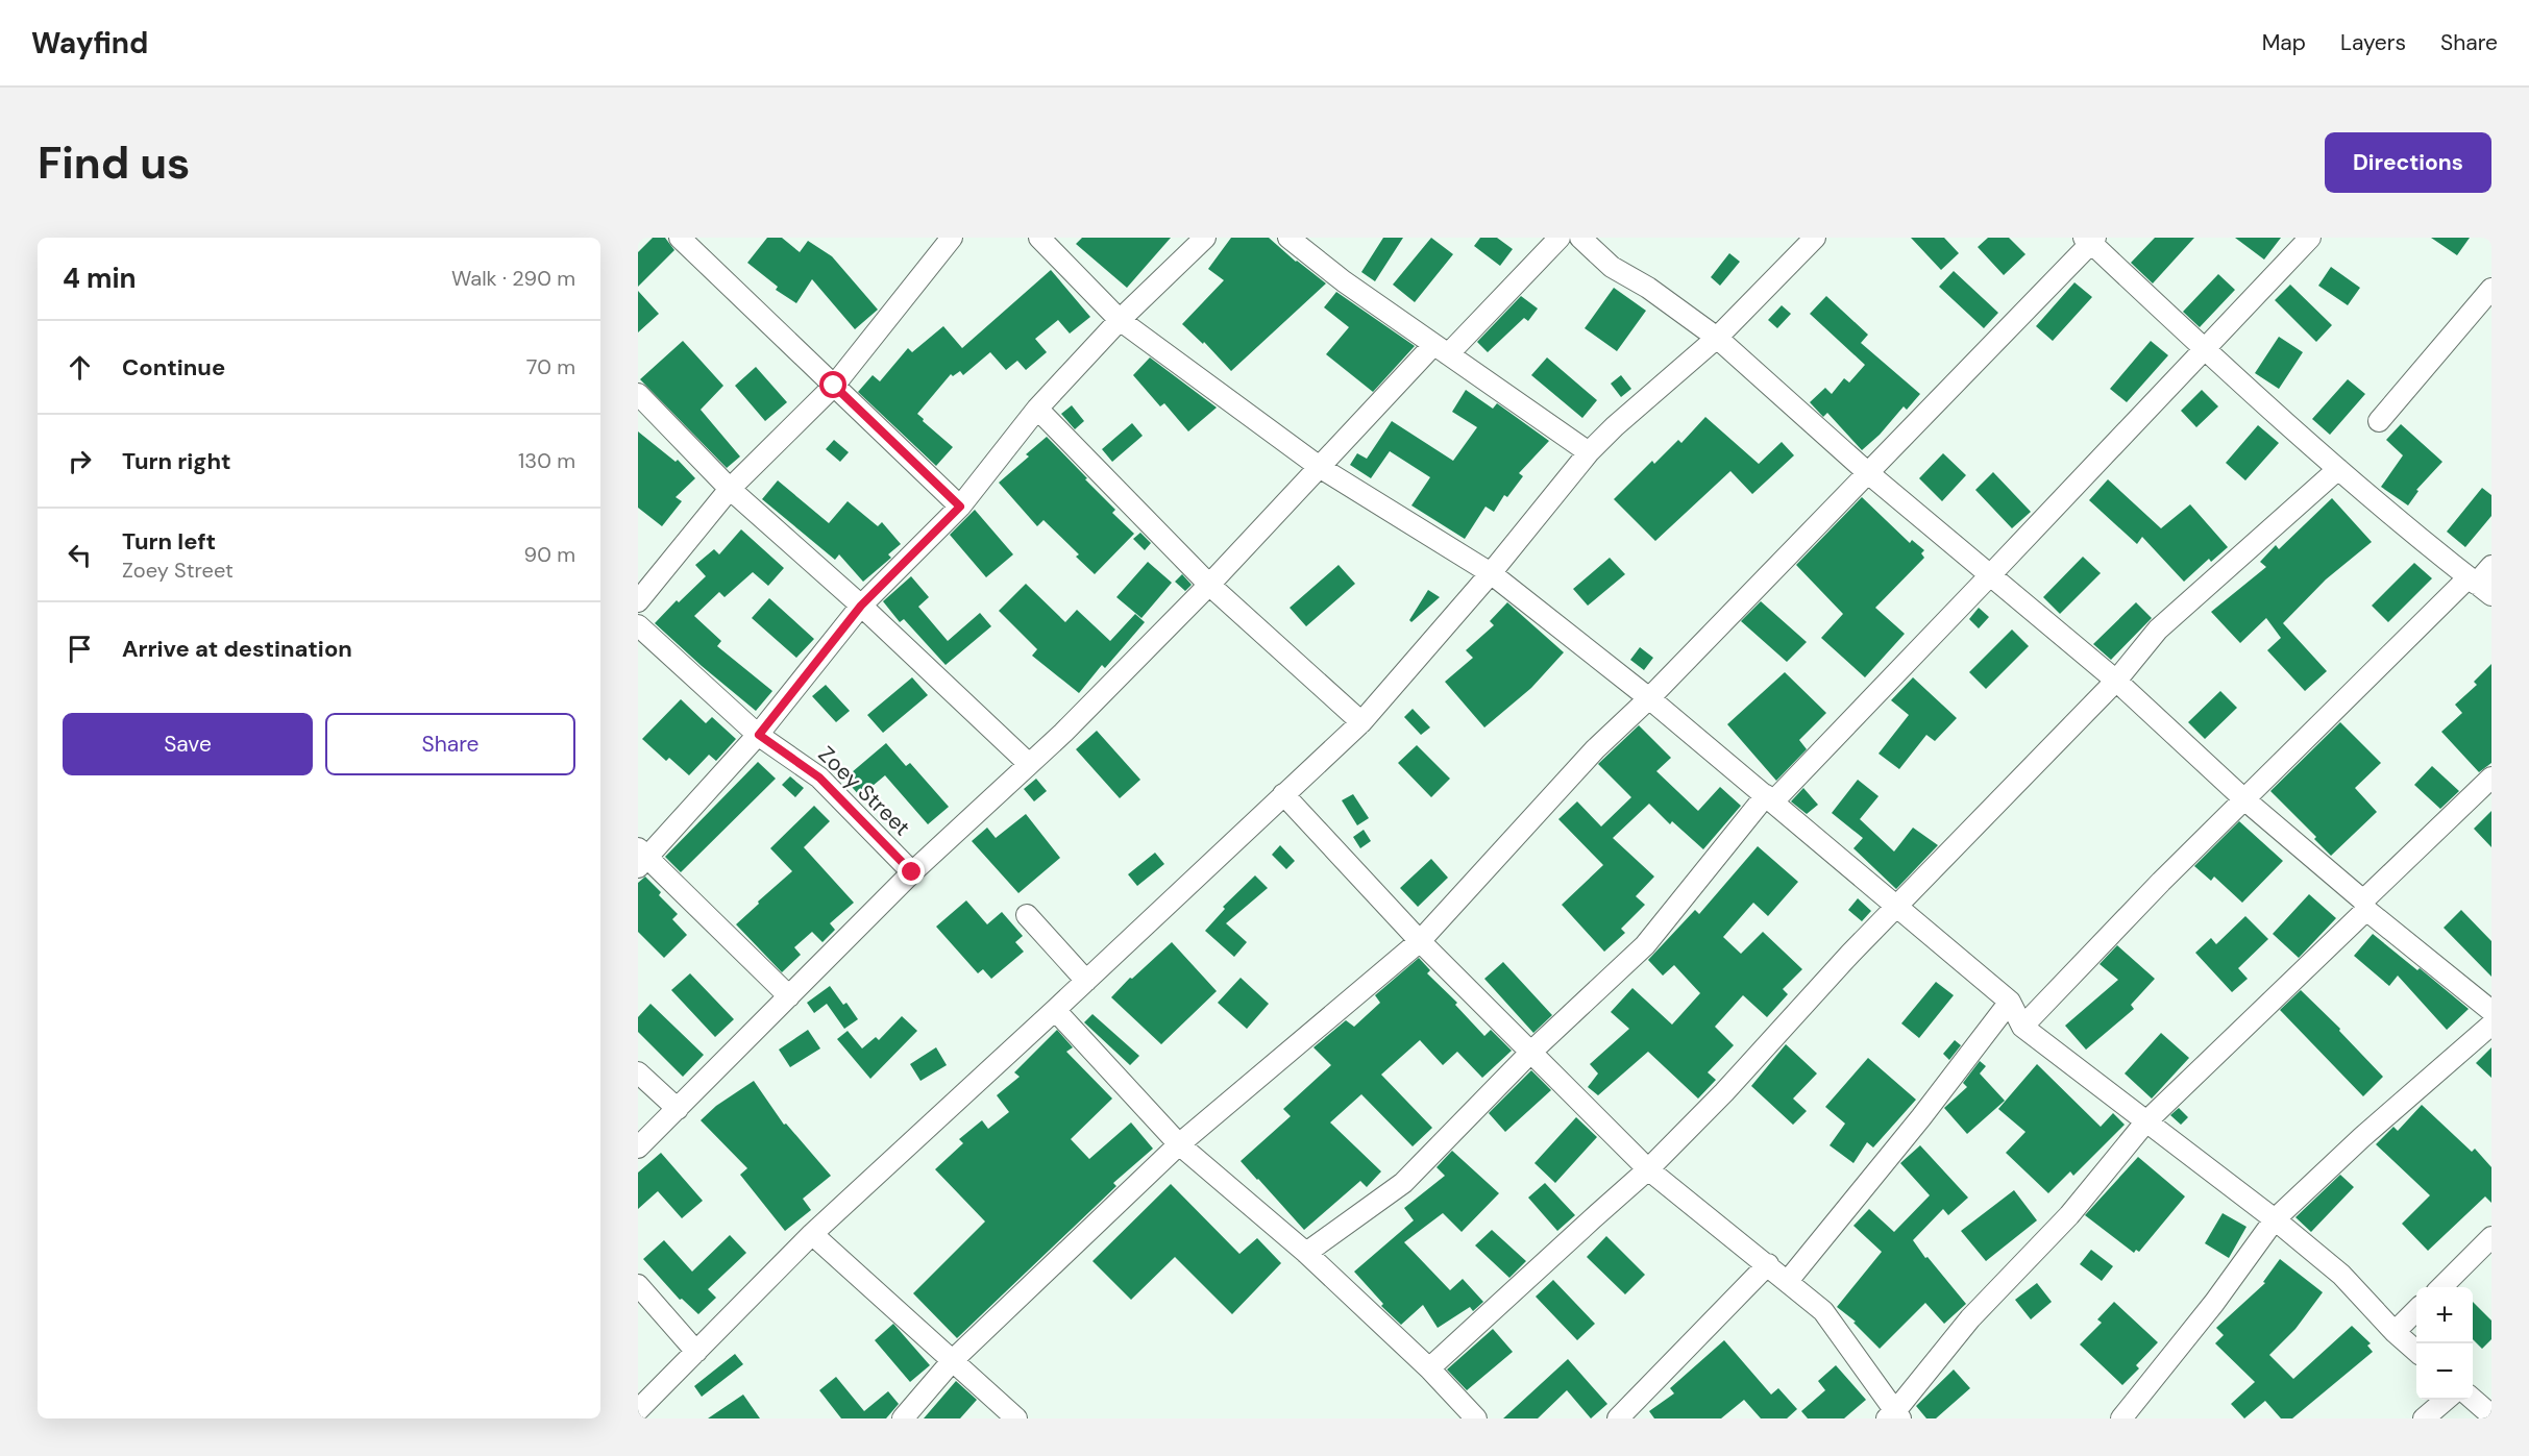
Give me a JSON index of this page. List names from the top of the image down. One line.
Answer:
{"streets":{"street":["Zoey Street"]},"page":{"header":"Wayfind","nav":["Map","Layers","Share"],"buttons":["Directions",["Save","Share"]],"title":"Find us","heading":["4 min","Walk · 290 m"],"list":[["Continue","70 m"],["Turn right","130 m"],["Turn left","Zoey Street","90 m"],"Arrive at destination"],"map_buttons":["+","−"]}}
